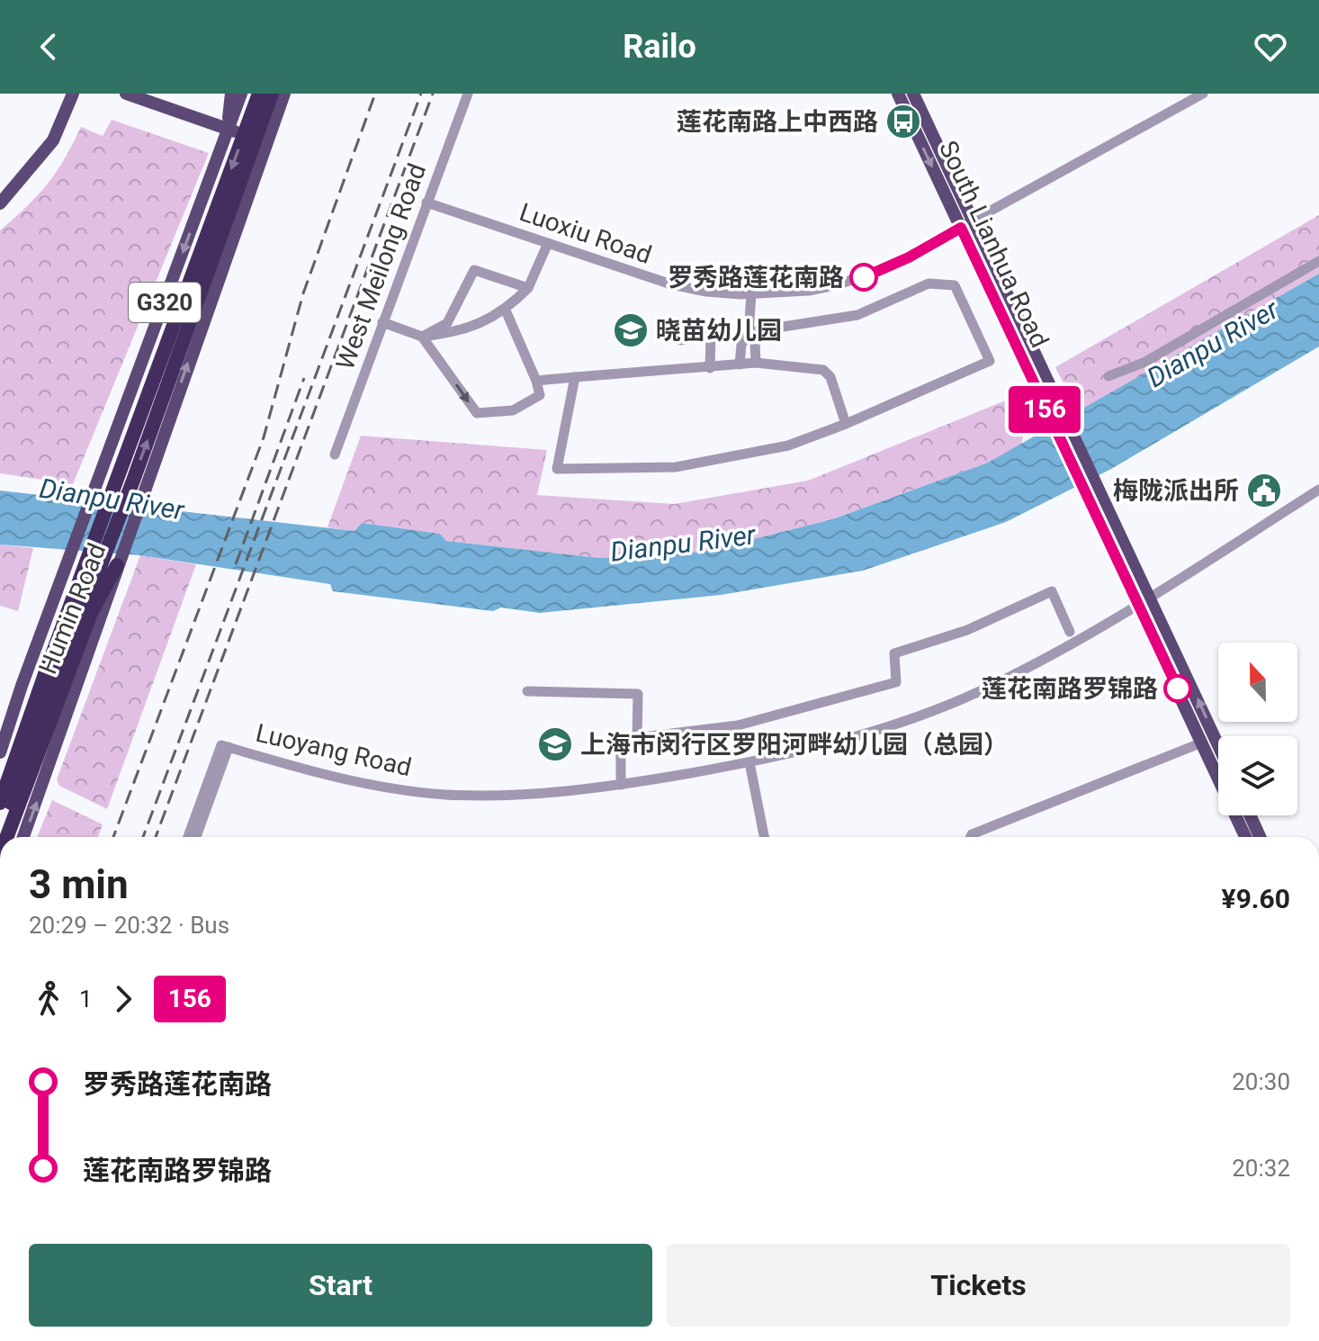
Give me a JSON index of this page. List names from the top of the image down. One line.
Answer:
{"streets":{"highway":["G320","Humin Road"],"main road":["South Lianhua Road"],"street":["Luoxiu Road","West Meilong Road","Luoyang Road"]},"crossings":[["Luoxiu Road","South Lianhua Road"],["Luoxiu Road","West Meilong Road"],["South Lianhua Road","Luoyang Road"]],"water":["Dianpu River"],"places":{"bus stop":["莲花南路上中西路"],"other":["罗秀路莲花南路","莲花南路罗锦路"],"school or university":["晓苗幼儿园","上海市闵行区罗阳河畔幼儿园（总园）"],"public building":["梅陇派出所"]},"lines":["bus line 156"],"north":"top","page":{"header":"Railo","on_map":"156","heading":["3 min","20:29 – 20:32 · Bus","¥9.60"],"legs":["1","156"],"list":[{"name":"罗秀路莲花南路","value":"20:30"},{"name":"莲花南路罗锦路","value":"20:32"}],"buttons":["Start","Tickets"]}}
